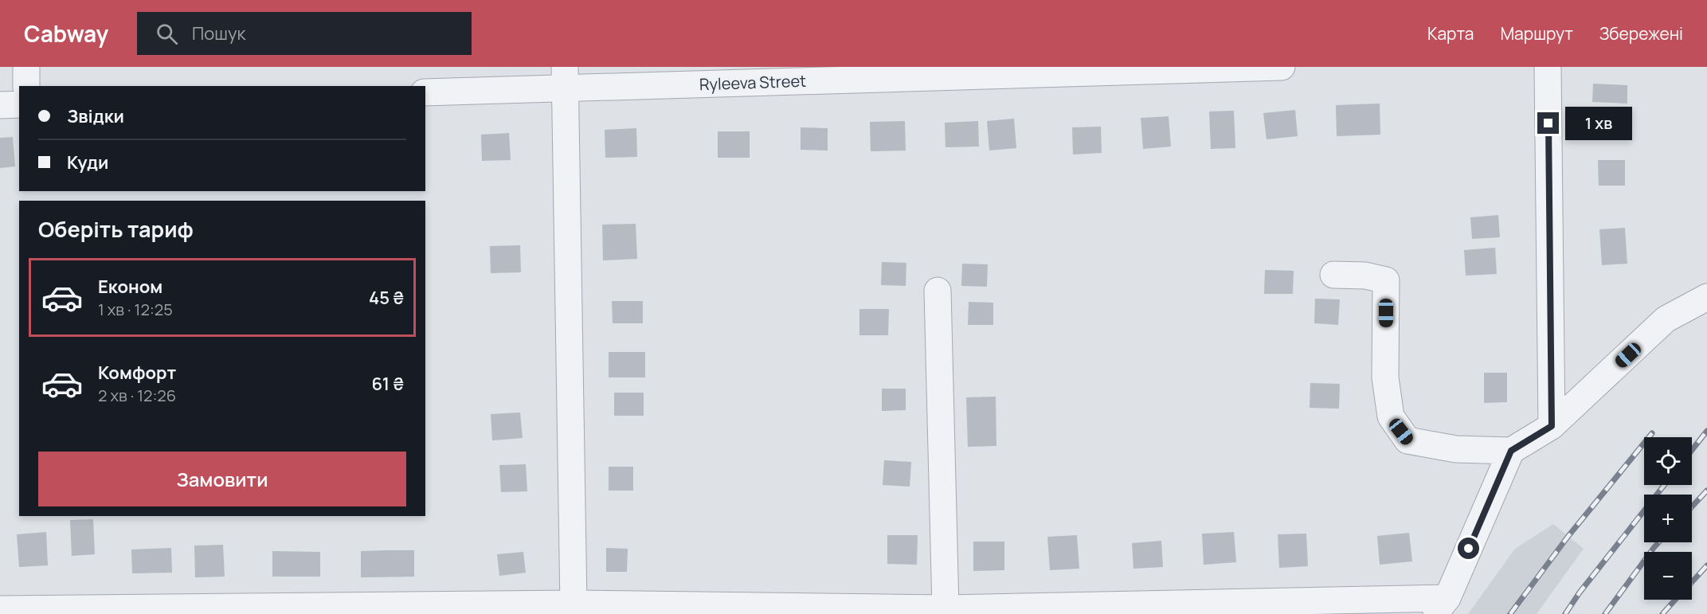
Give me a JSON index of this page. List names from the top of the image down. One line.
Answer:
{"streets":{"street":["Ryleeva Street"]},"page":{"header":"Cabway","search":"Пошук","nav":["Карта","Маршрут","Збережені"],"banner":["Звідки","Куди"],"bubble":"1 хв","heading":"Оберіть тариф","list":[{"name":"Економ","note":"1 хв · 12:25","value":"45 ₴"},{"name":"Комфорт","note":"2 хв · 12:26","value":"61 ₴"}],"map_buttons":["+","−"],"buttons":"Замовити"}}
